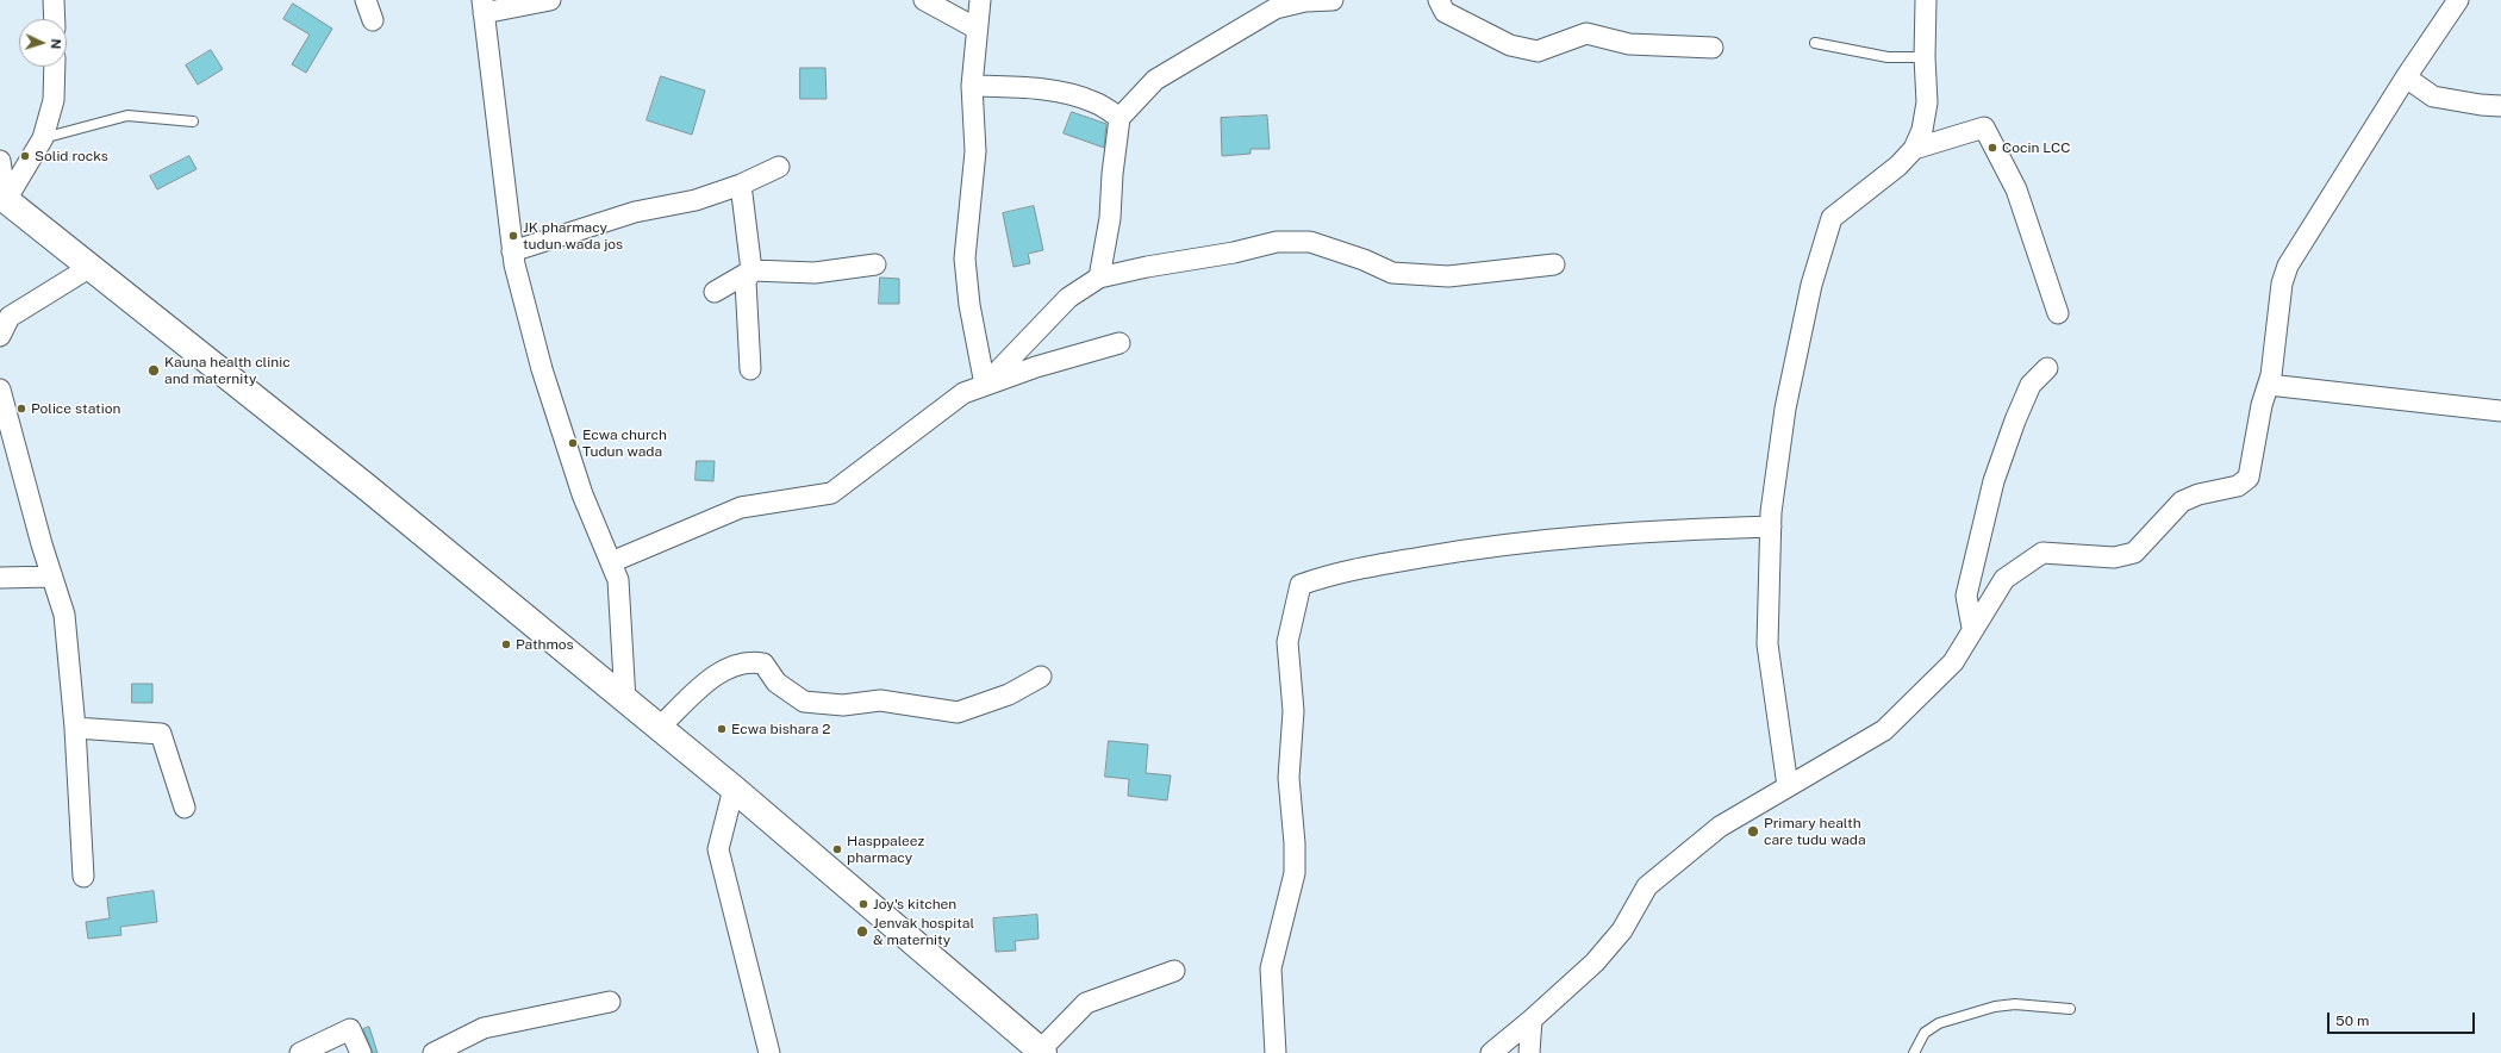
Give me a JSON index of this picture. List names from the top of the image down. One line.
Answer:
{"places":["Cocin LCC","Solid rocks","JK pharmacy tudun wada jos","Kauna health clinic and maternity","Police station","Ecwa church Tudun wada","Pathmos","Ecwa bishara 2","Primary health care tudu wada","Hasppaleez pharmacy","Joy's kitchen","Jenvak hospital & maternity"],"scale_bar":"50 m","north":"right"}
